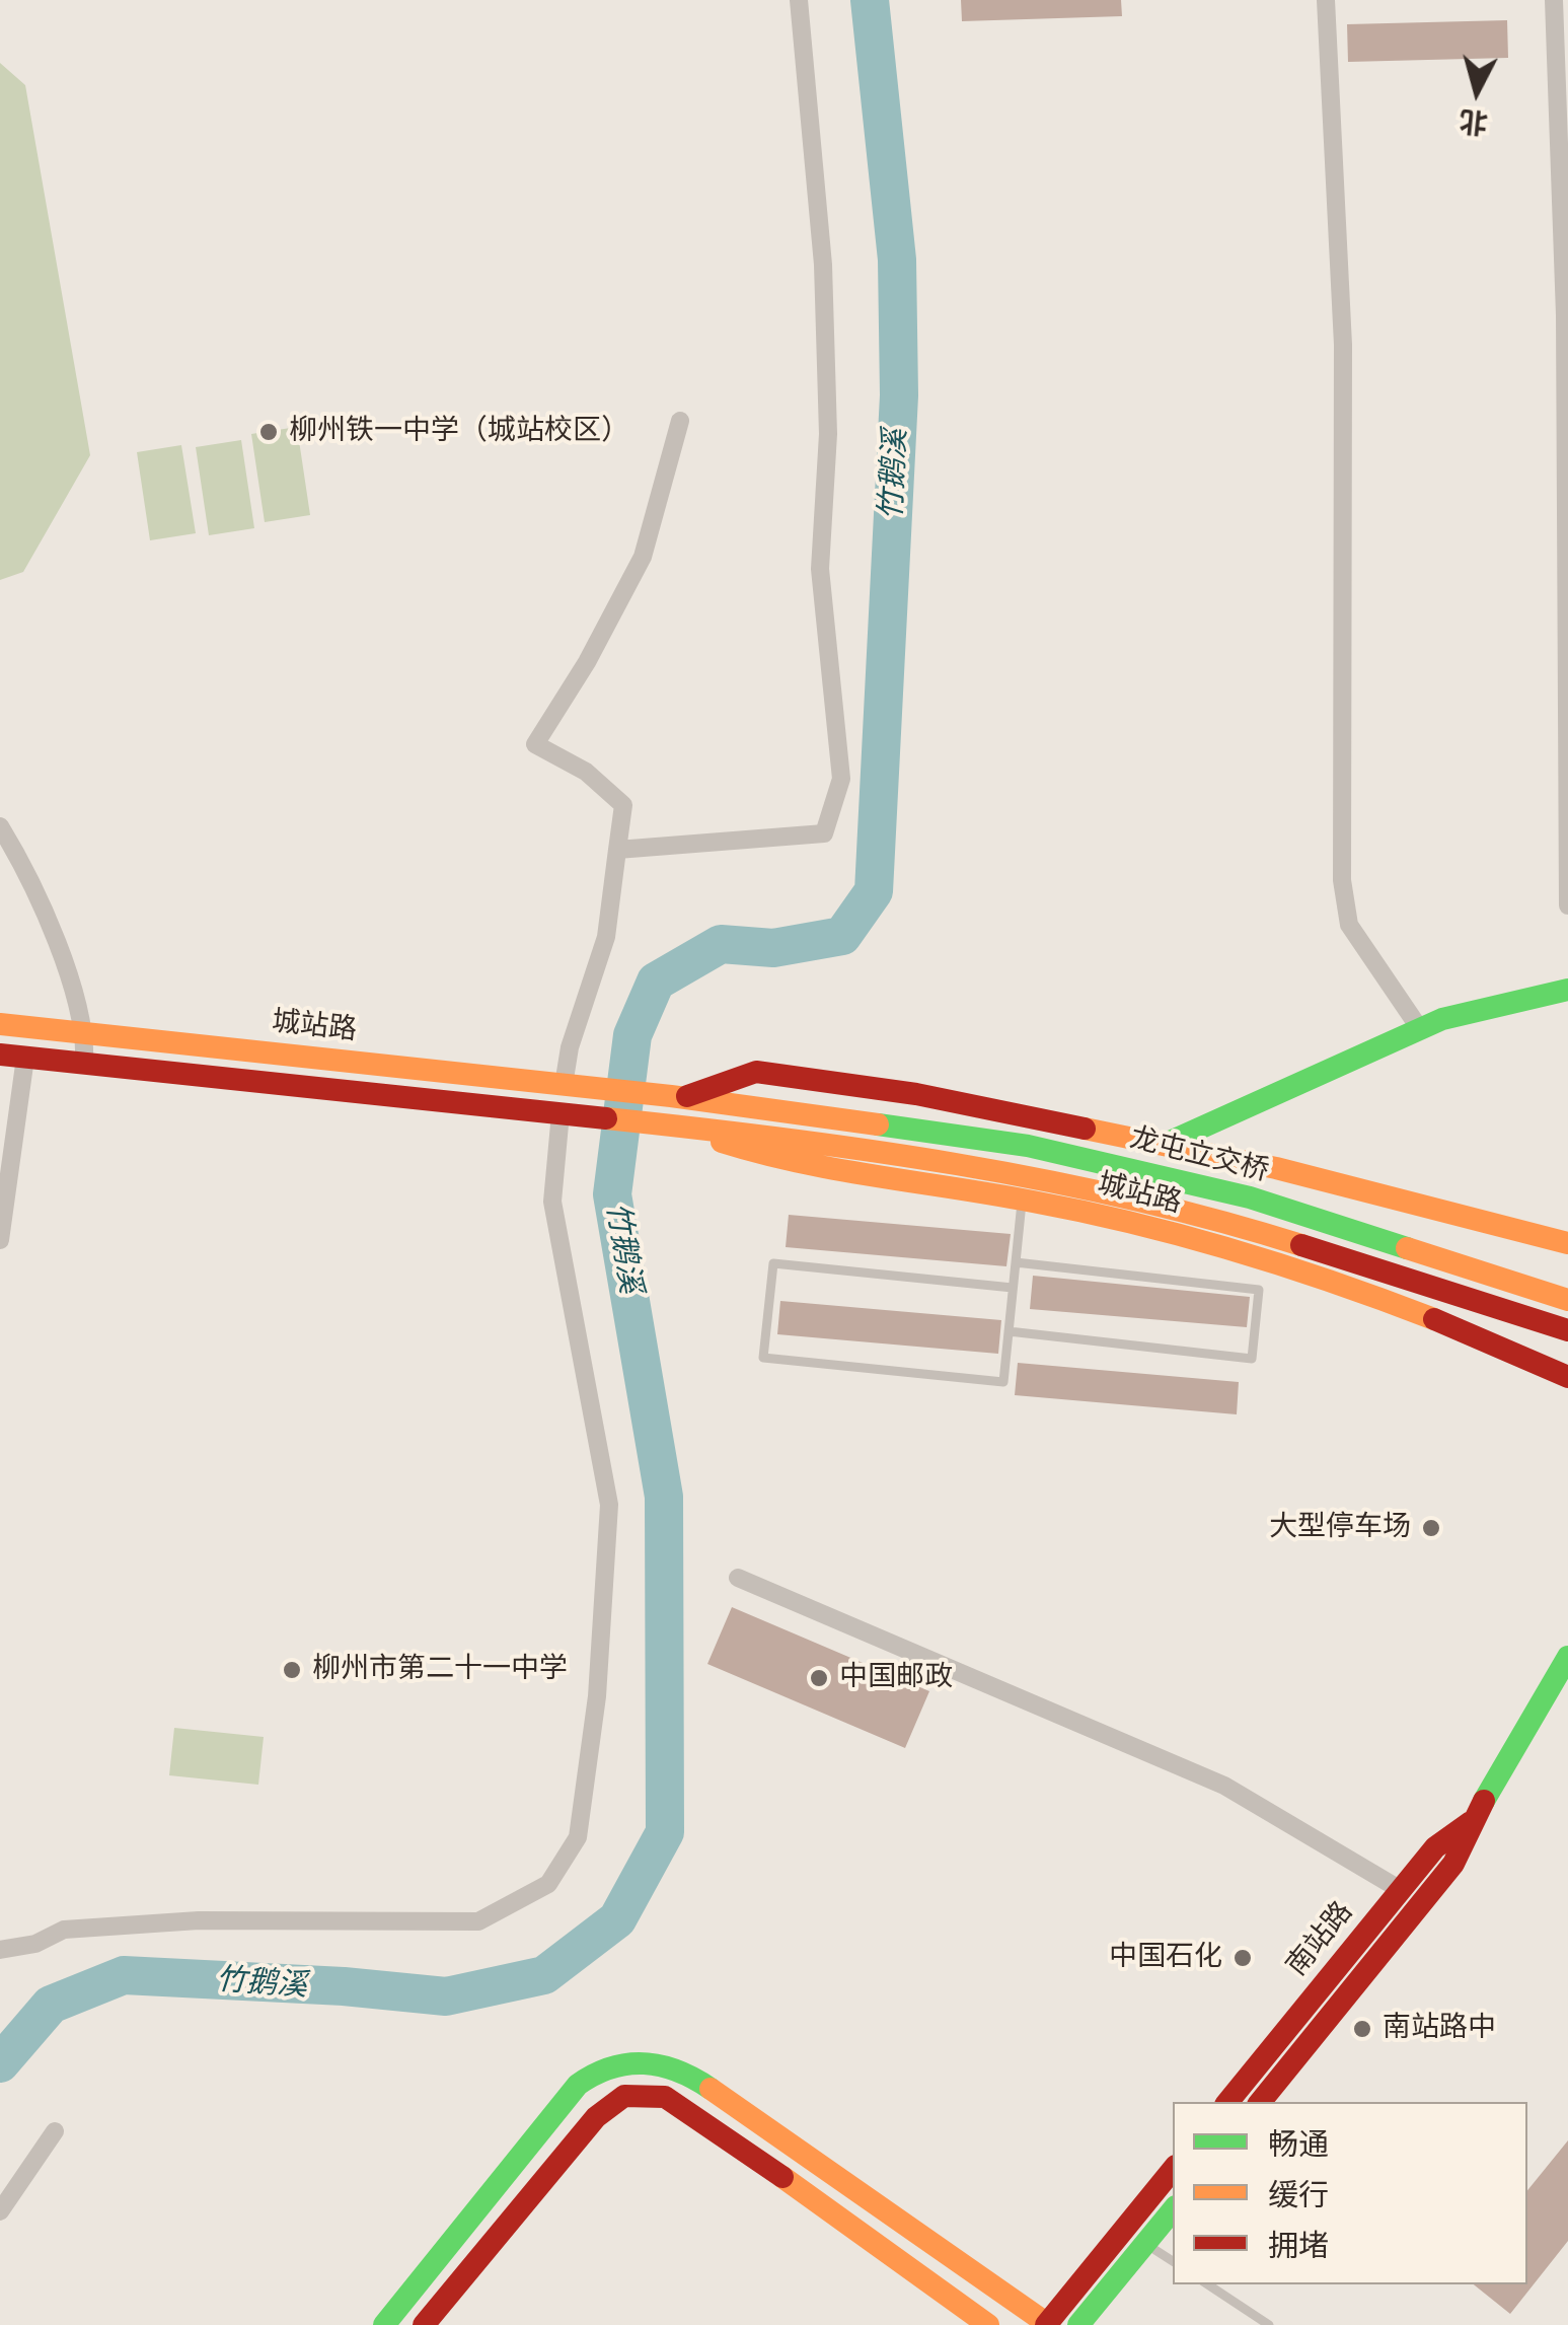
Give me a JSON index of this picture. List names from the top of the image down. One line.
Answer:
{"streets":{"main road":["城站路","龙屯立交桥","南站路"]},"crossings":[["城站路","龙屯立交桥"]],"water":["竹鹅溪"],"places":["柳州铁一中学（城站校区）","大型停车场","柳州市第二十一中学","中国邮政","中国石化","南站路中"],"legend":["畅通","缓行","拥堵"],"north":"bottom"}
